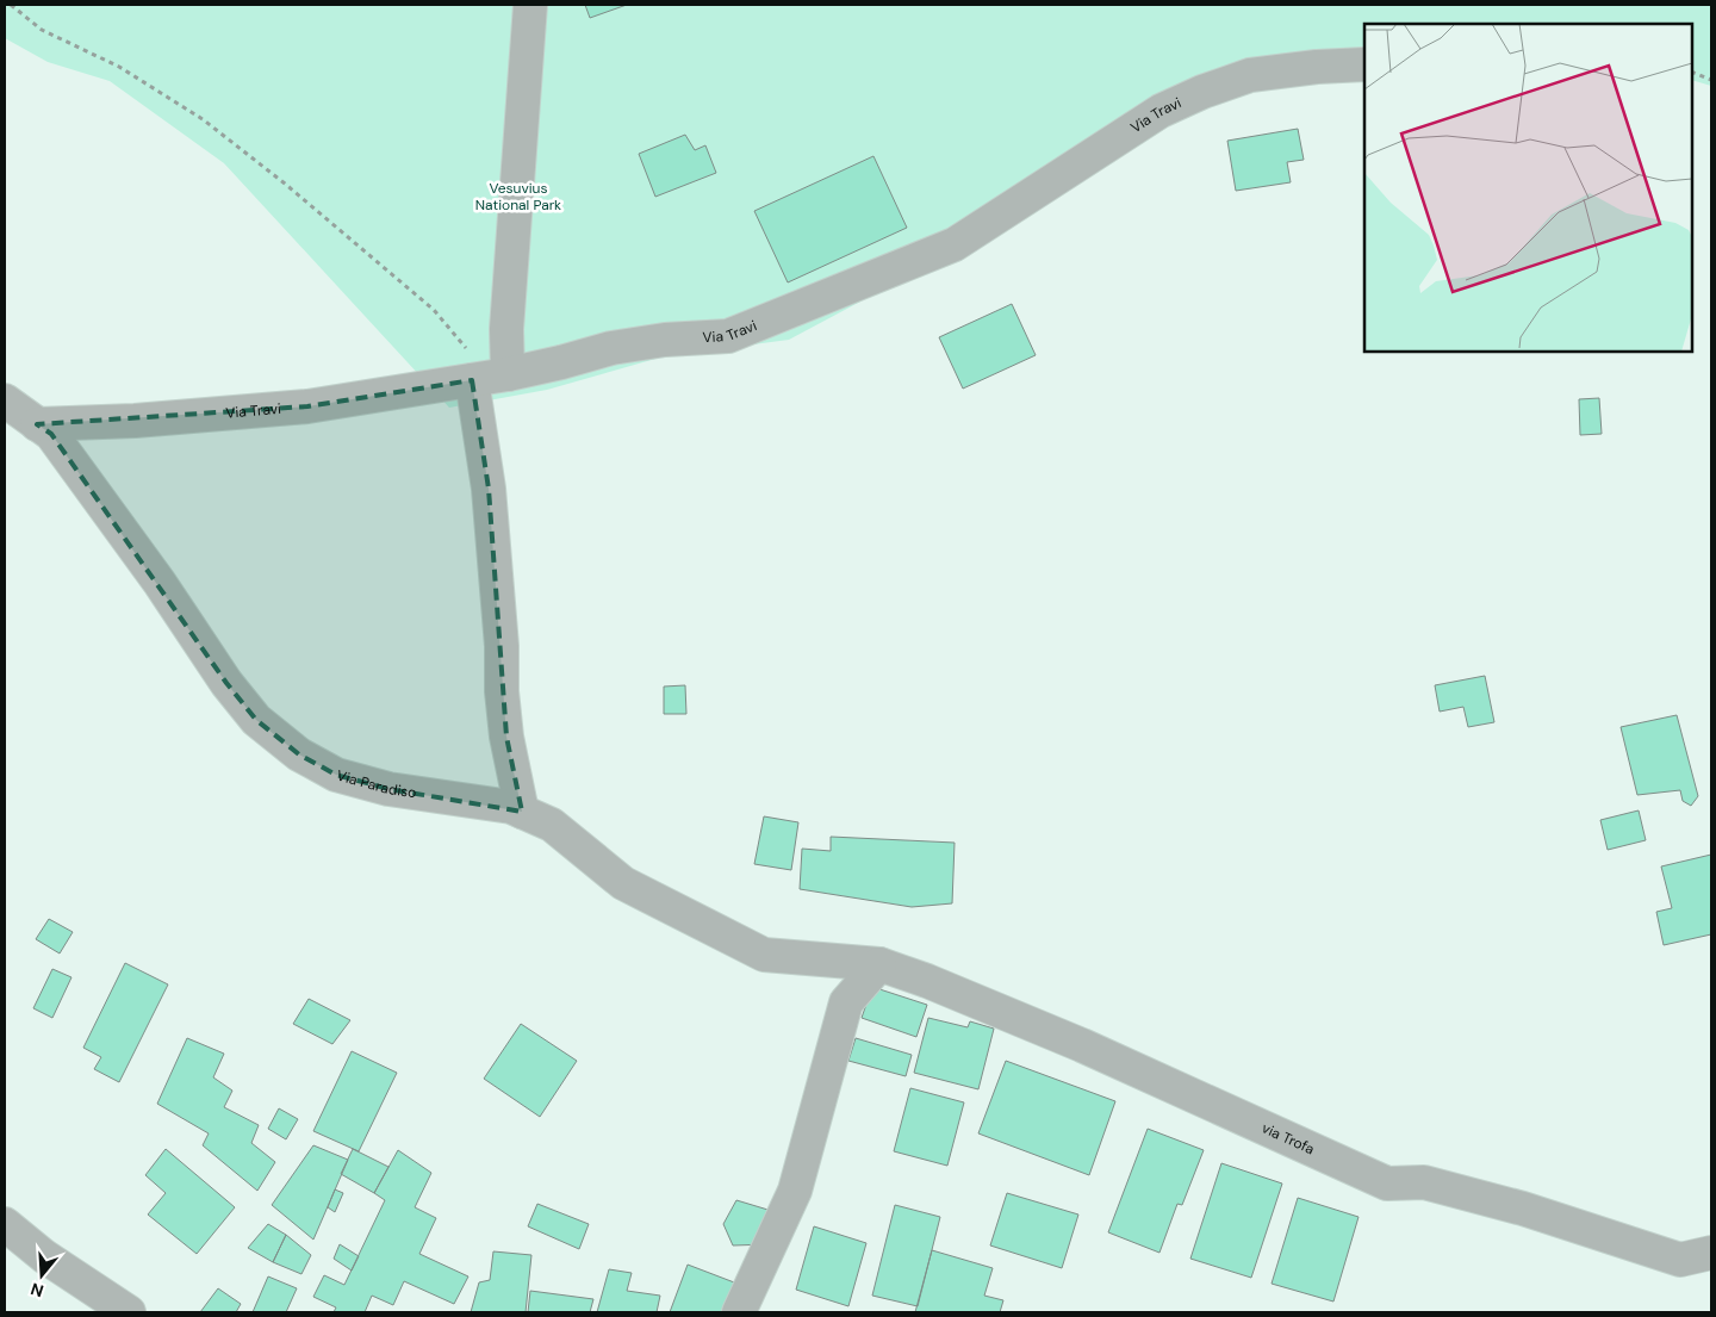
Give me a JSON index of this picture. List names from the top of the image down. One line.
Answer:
{"streets":{"street":["Via Travi","Via Paradiso","via Trofa"]},"crossings":[["Via Travi","Via Paradiso"],["Via Paradiso","via Trofa"]],"parks":["Vesuvius National Park"],"north":"bottom"}
